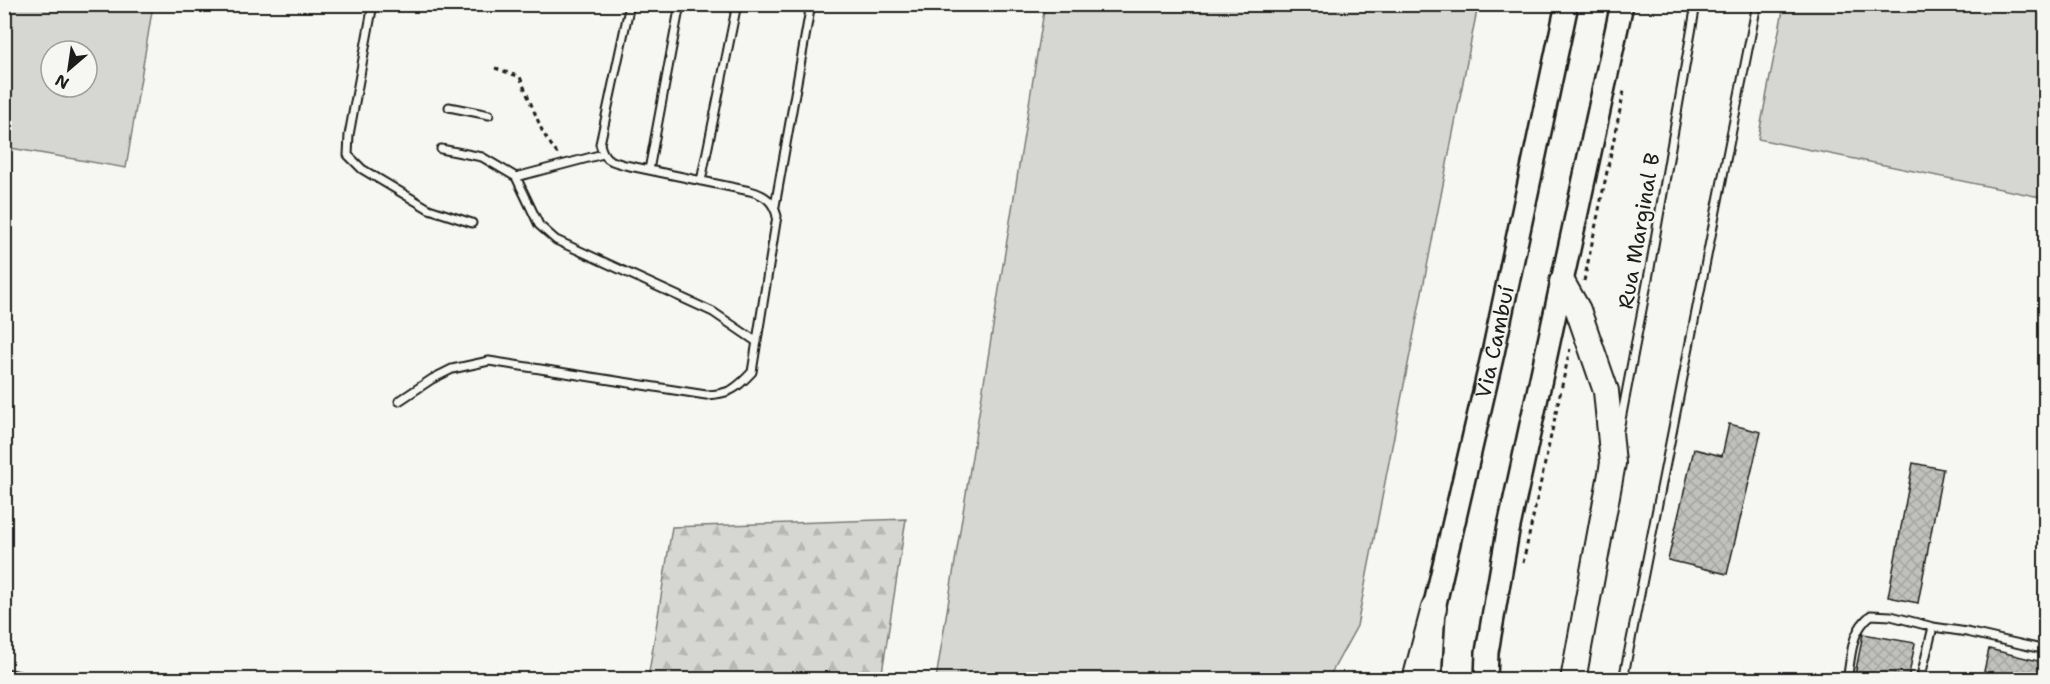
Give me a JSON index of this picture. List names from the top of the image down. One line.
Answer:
{"streets":{"main road":["Via Cambuí"],"lane":["Rua Marginal B"]},"north":"bottom left"}
